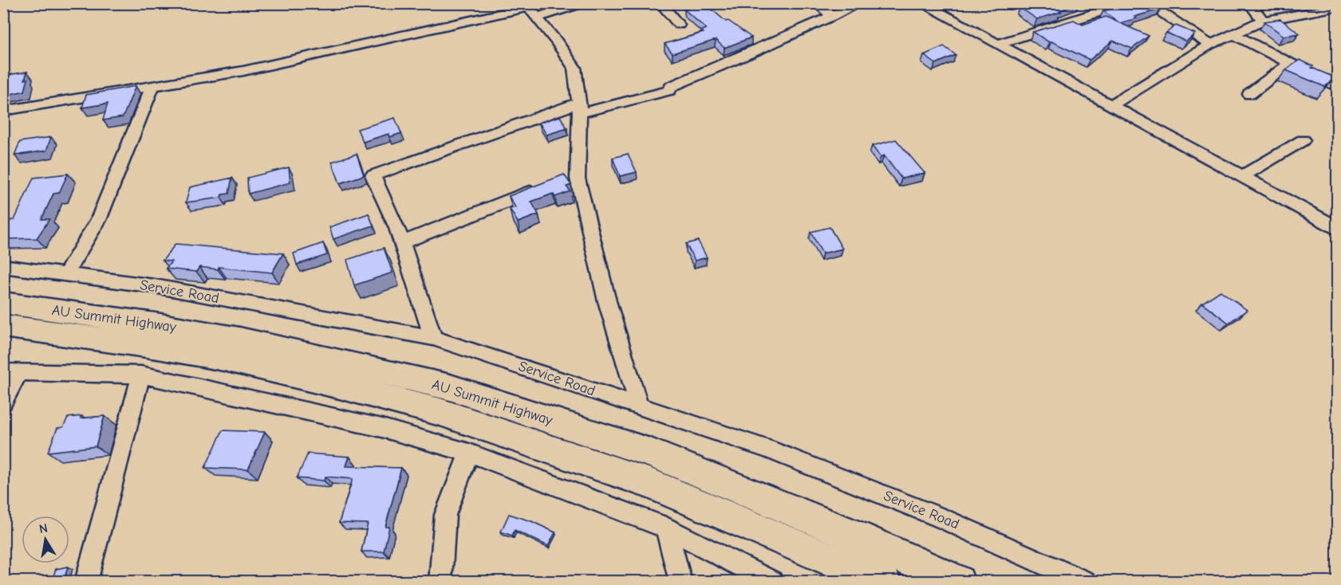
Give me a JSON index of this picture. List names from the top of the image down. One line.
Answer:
{"streets":{"main road":["AU Summit Highway"],"street":["Service Road"]},"north":"top"}
